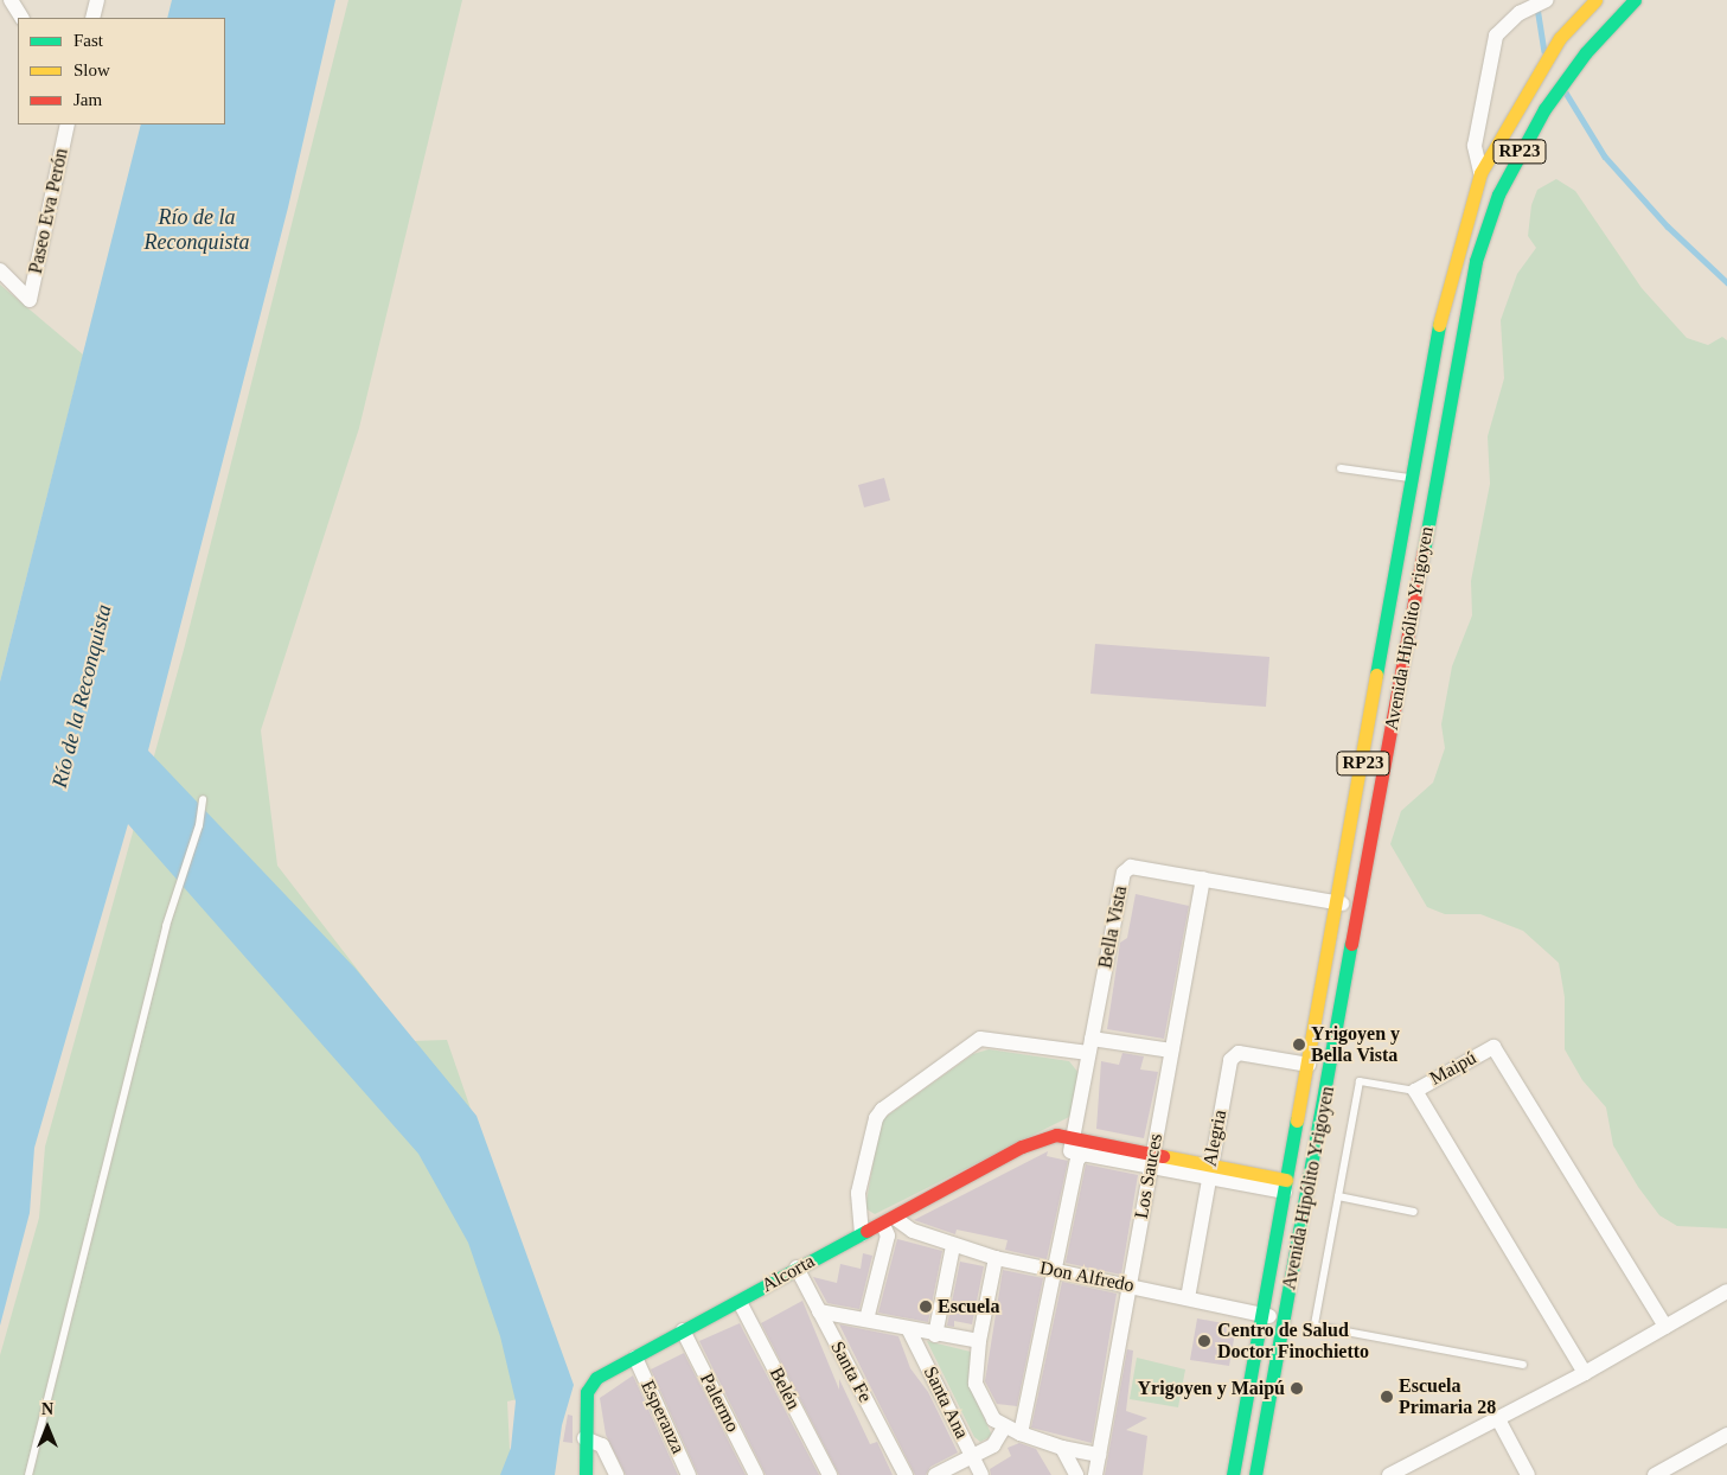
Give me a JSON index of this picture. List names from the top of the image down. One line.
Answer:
{"streets":{"main road":["RP23","Avenida Hipólito Yrigoyen","Alcorta"],"street":["Paseo Eva Perón","Bella Vista","Maipú","Alegria","Los Sauces","Don Alfredo","Santa Fe","Belén","Palermo","Santa Ana","Esperanza"]},"crossings":[["Avenida Hipólito Yrigoyen","Bella Vista"],["Avenida Hipólito Yrigoyen","Alegria"],["Avenida Hipólito Yrigoyen","Alcorta"],["Avenida Hipólito Yrigoyen","Don Alfredo"],["Bella Vista","Los Sauces"],["Bella Vista","Alcorta"],["Bella Vista","Don Alfredo"],["Alegria","Alcorta"],["Alegria","Don Alfredo"],["Los Sauces","Alcorta"],["Los Sauces","Don Alfredo"],["Alcorta","Don Alfredo"],["Alcorta","Santa Fe"],["Alcorta","Belén"],["Alcorta","Palermo"],["Alcorta","Esperanza"]],"water":["Río de la Reconquista"],"places":["Yrigoyen y Bella Vista","Escuela","Centro de Salud Doctor Finochietto","Yrigoyen y Maipú","Escuela Primaria 28"],"legend":["Fast","Slow","Jam"],"north":"top"}
